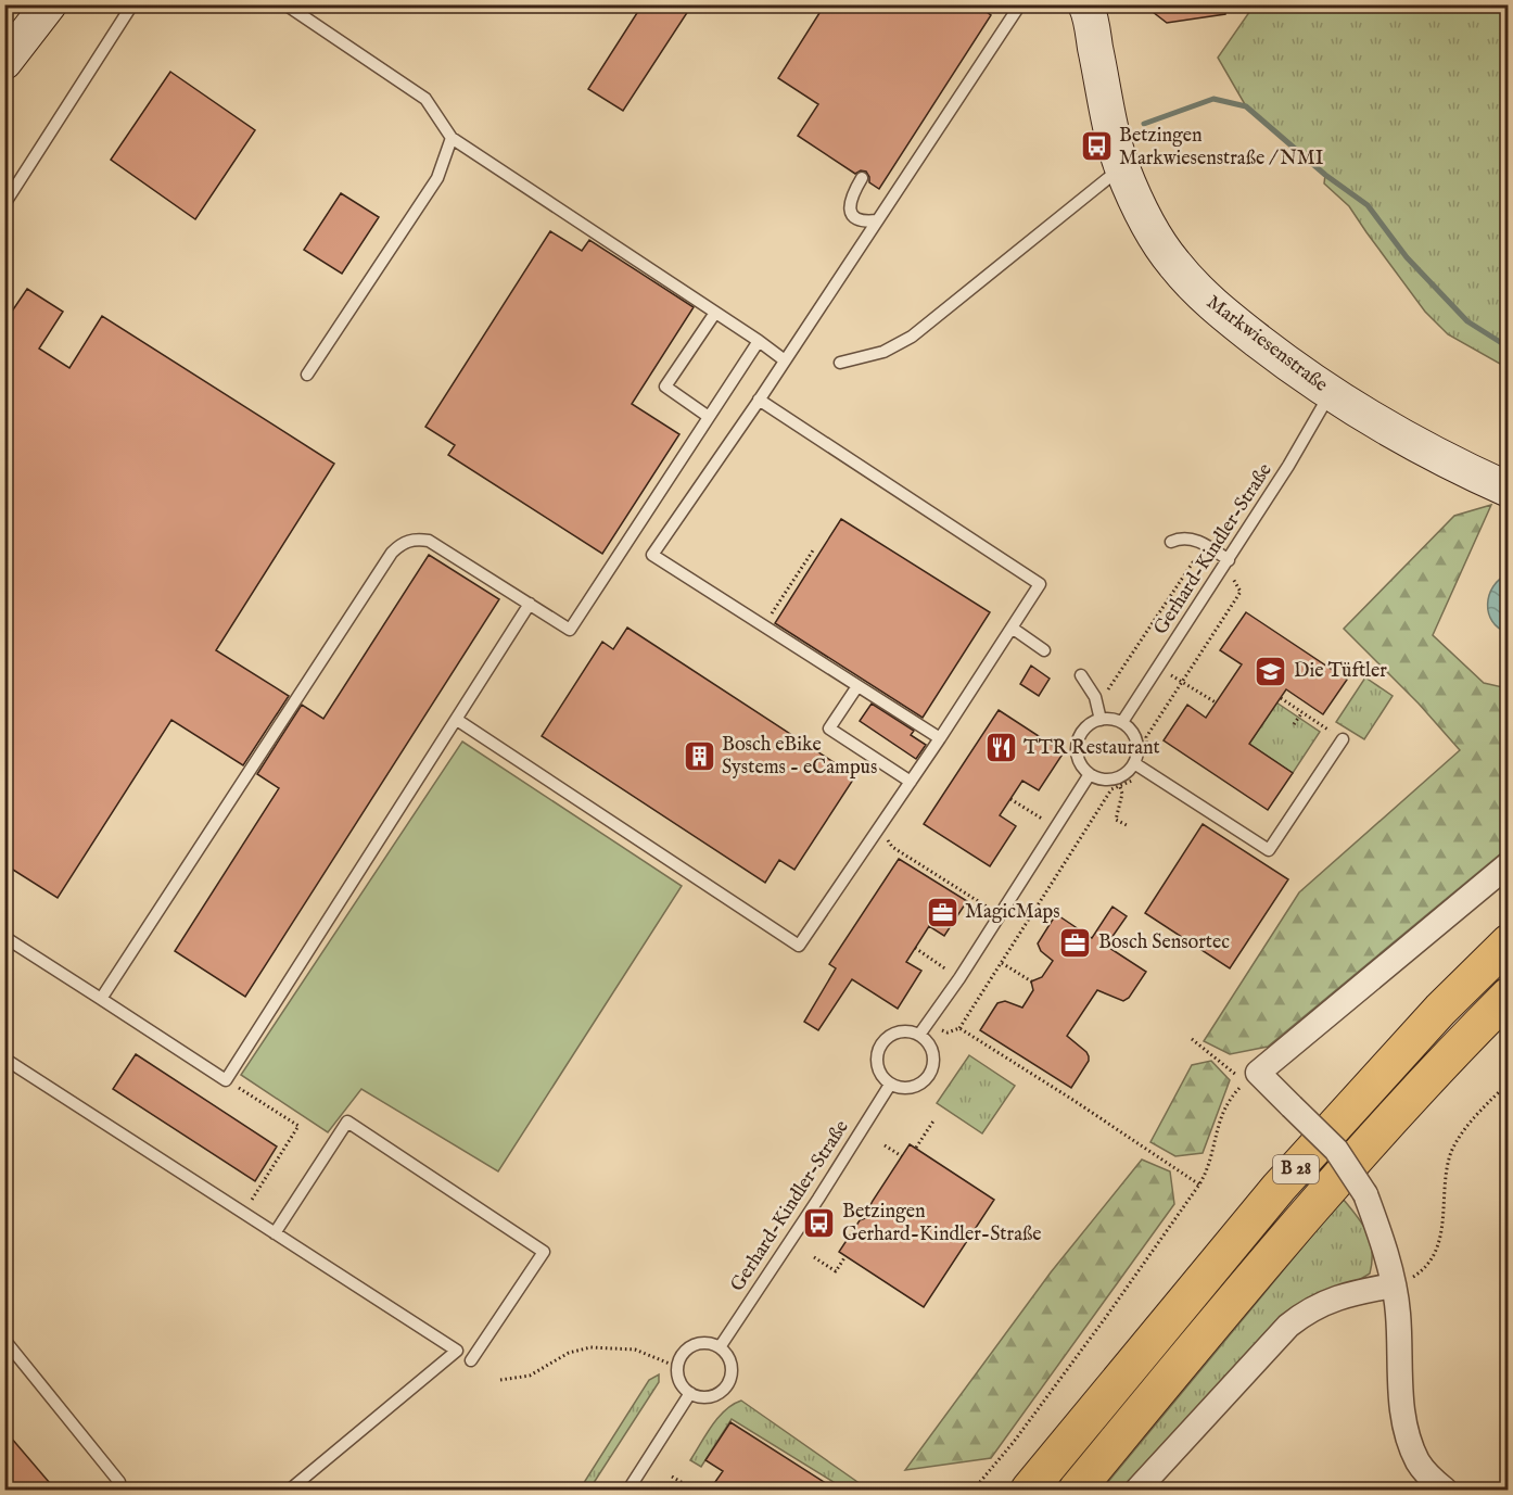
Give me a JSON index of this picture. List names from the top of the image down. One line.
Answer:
{"streets":{"highway":["B 28"],"street":["Markwiesenstraße"],"lane":["Gerhard-Kindler-Straße"]},"crossings":[["Markwiesenstraße","Gerhard-Kindler-Straße"]],"places":{"bus stop":["Betzingen Markwiesenstraße / NMI","Betzingen Gerhard-Kindler-Straße"],"school or university":["Die Tüftler"],"restaurant":["TTR Restaurant"],"building":["Bosch eBike Systems - eCampus"],"office":["MagicMaps","Bosch Sensortec"]}}
